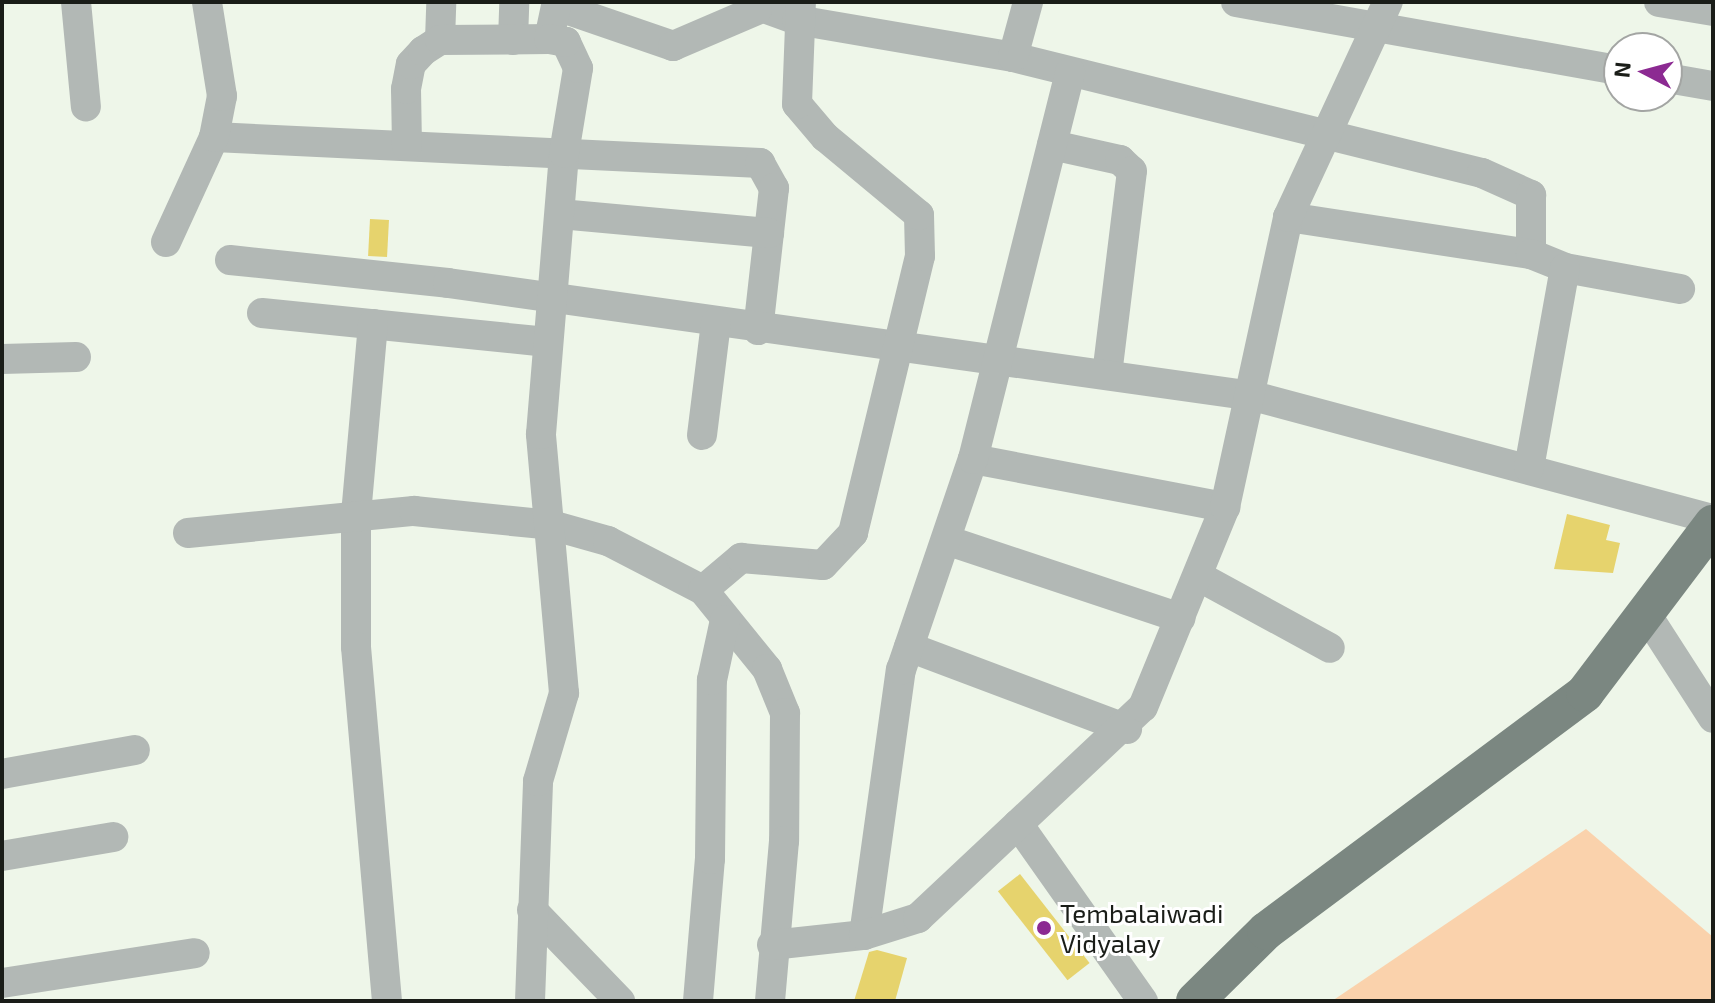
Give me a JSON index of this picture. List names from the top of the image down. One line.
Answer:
{"places":["Tembalaiwadi Vidyalay"],"north":"left"}
